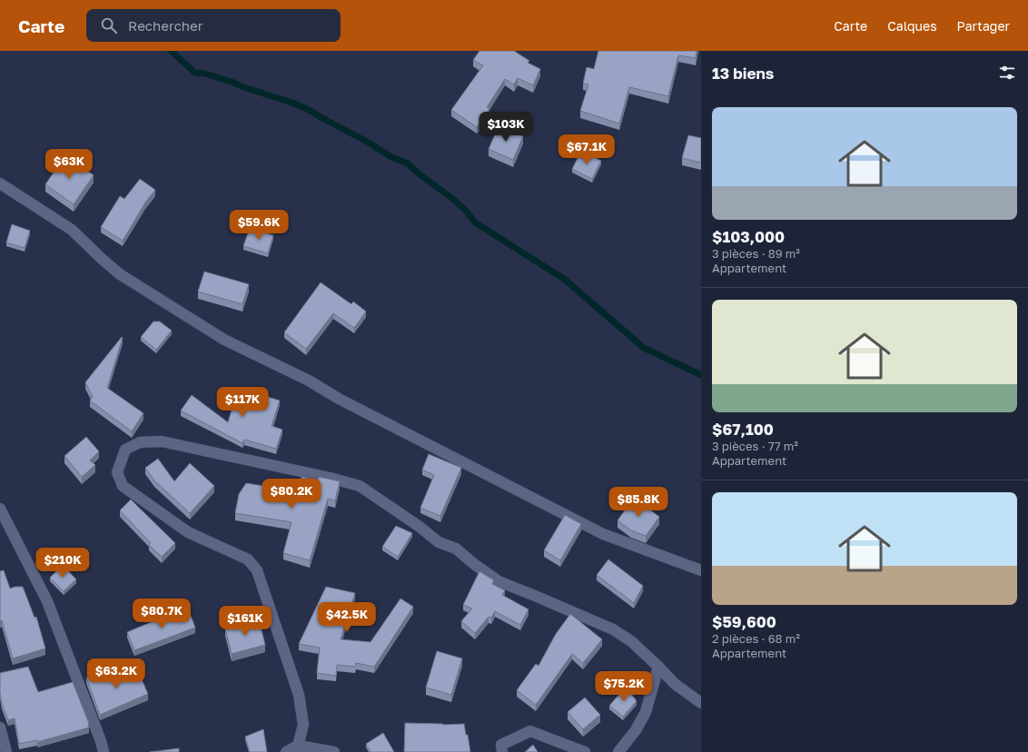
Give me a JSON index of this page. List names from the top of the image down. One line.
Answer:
{"page":{"header":"Carte","search":"Rechercher","nav":["Carte","Calques","Partager"],"heading":"13 biens","list":[{"name":"$103,000","note":"3 pièces · 89 m² · Appartement"},{"name":"$67,100","note":"3 pièces · 77 m² · Appartement"},{"name":"$59,600","note":"2 pièces · 68 m² · Appartement"}],"price":["$103K","$67.1K","$63K","$59.6K","$117K","$80.2K","$85.8K","$210K","$80.7K","$42.5K","$161K","$63.2K","$75.2K"]}}
